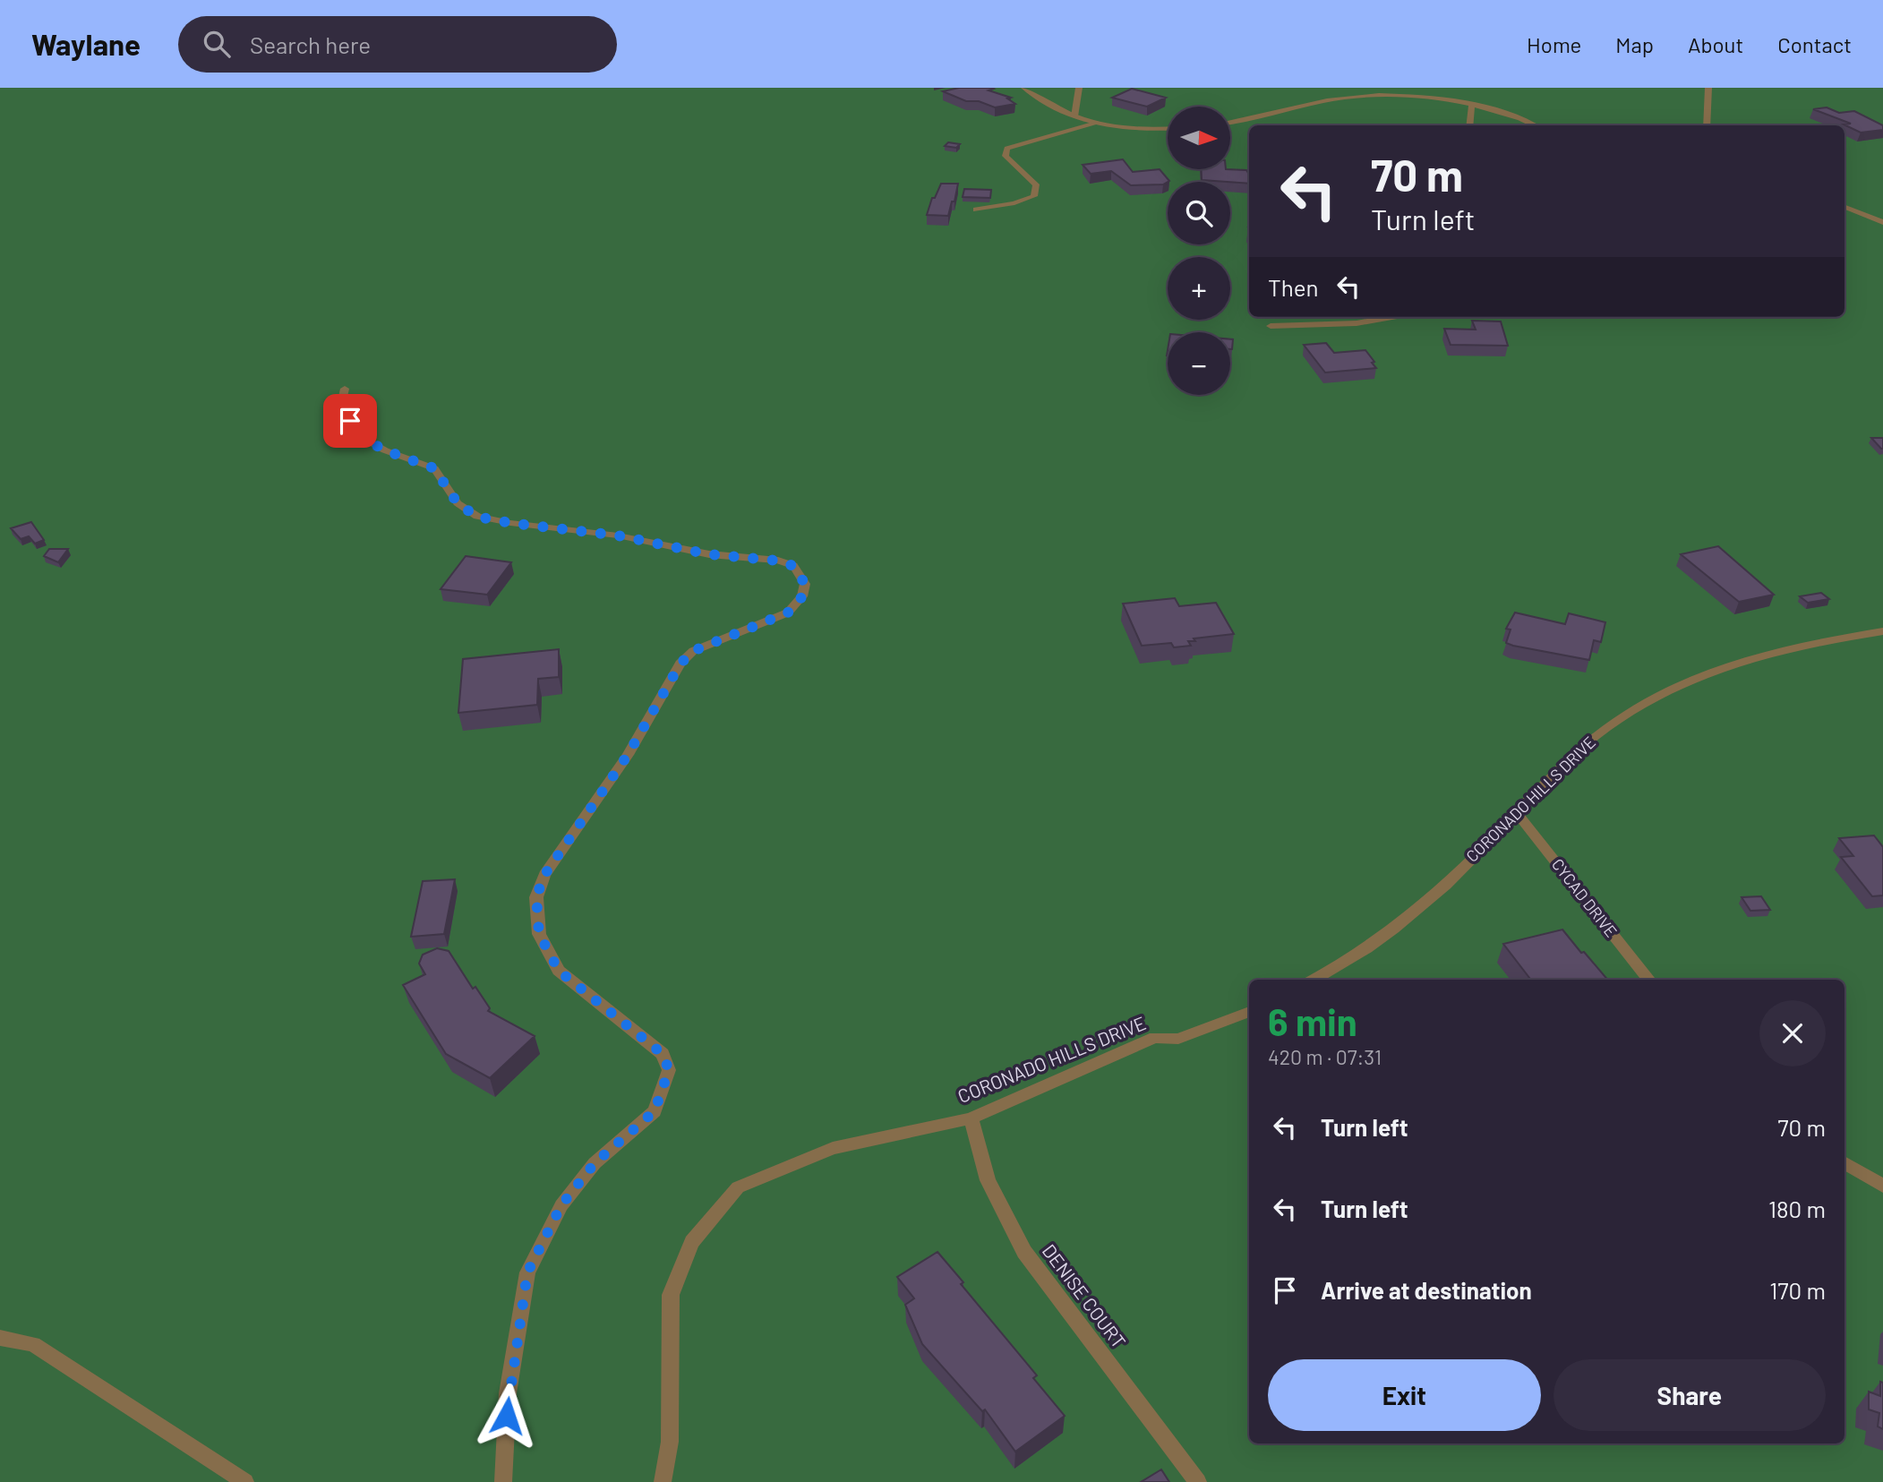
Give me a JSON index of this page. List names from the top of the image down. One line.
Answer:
{"streets":{"street":["CORONADO HILLS DRIVE","CYCAD DRIVE","DENISE COURT"]},"crossings":[["CORONADO HILLS DRIVE","CYCAD DRIVE"],["CORONADO HILLS DRIVE","DENISE COURT"]],"north":"right","page":{"header":"Waylane","search":"Search here","nav":["Home","Map","About","Contact"],"map_buttons":["+","−"],"turn":["70 m","Turn left"],"then":"Then","heading":["6 min","420 m · 07:31"],"list":[{"name":"Turn left","value":"70 m"},{"name":"Turn left","value":"180 m"},{"name":"Arrive at destination","value":"170 m"}],"buttons":["Exit","Share"]}}
